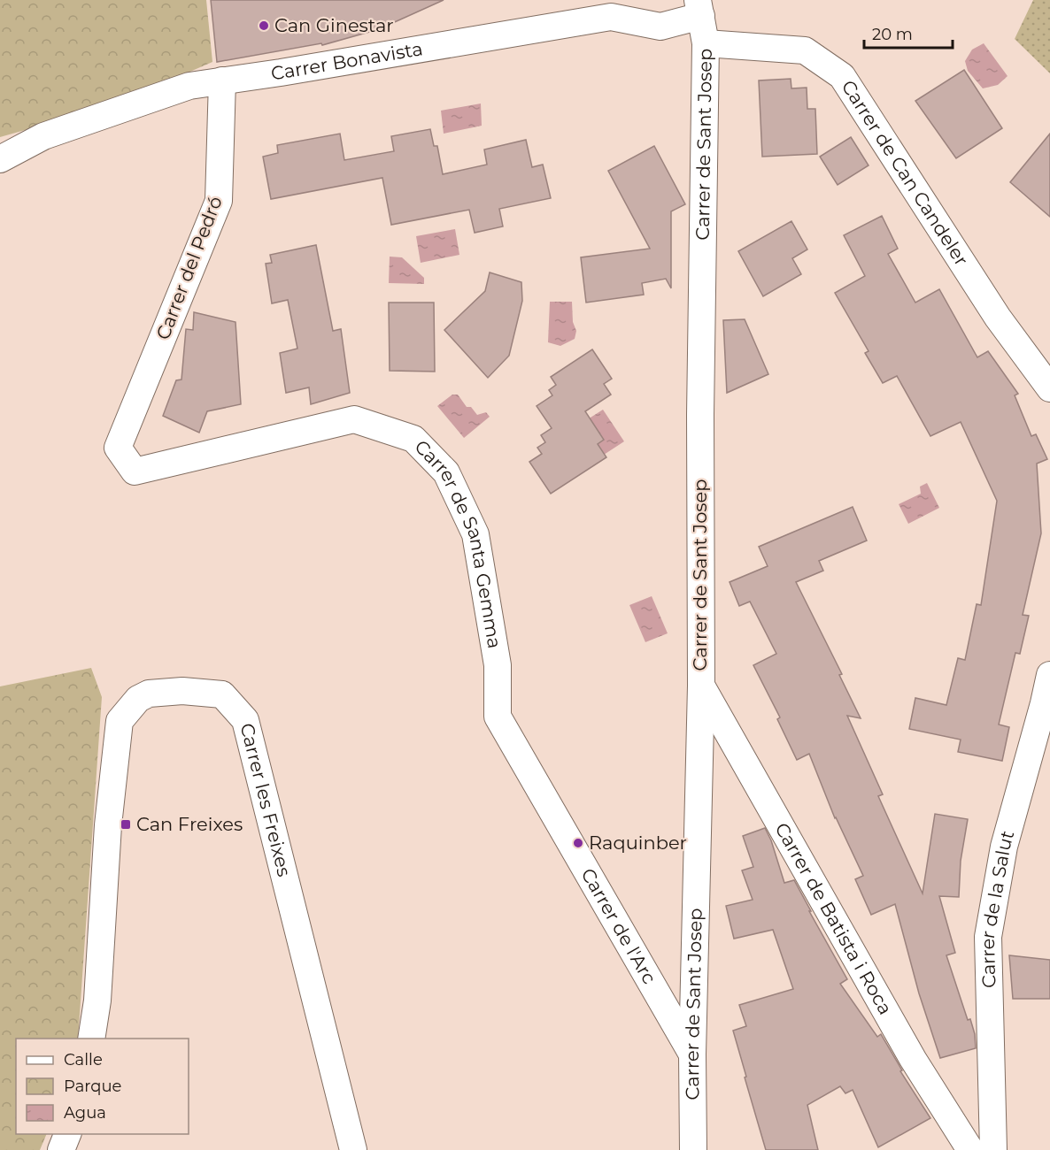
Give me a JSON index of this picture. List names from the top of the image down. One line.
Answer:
{"streets":{"street":["Carrer Bonavista","Carrer de Sant Josep","Carrer de Can Candeler","Carrer del Pedró","Carrer de Santa Gemma","Carrer les Freixes","Carrer de la Salut","Carrer de Batista i Roca","Carrer de l'Arc"]},"crossings":[["Carrer Bonavista","Carrer de Sant Josep"],["Carrer Bonavista","Carrer del Pedró"],["Carrer de Sant Josep","Carrer de Can Candeler"],["Carrer de Sant Josep","Carrer de Batista i Roca"],["Carrer de Sant Josep","Carrer de l'Arc"],["Carrer del Pedró","Carrer de Santa Gemma"],["Carrer de Santa Gemma","Carrer de l'Arc"]],"places":{"other":["Can Ginestar","Raquinber"],"transit":["Can Freixes"]},"legend":["Calle","Parque","Agua"],"scale_bar":"20 m"}
